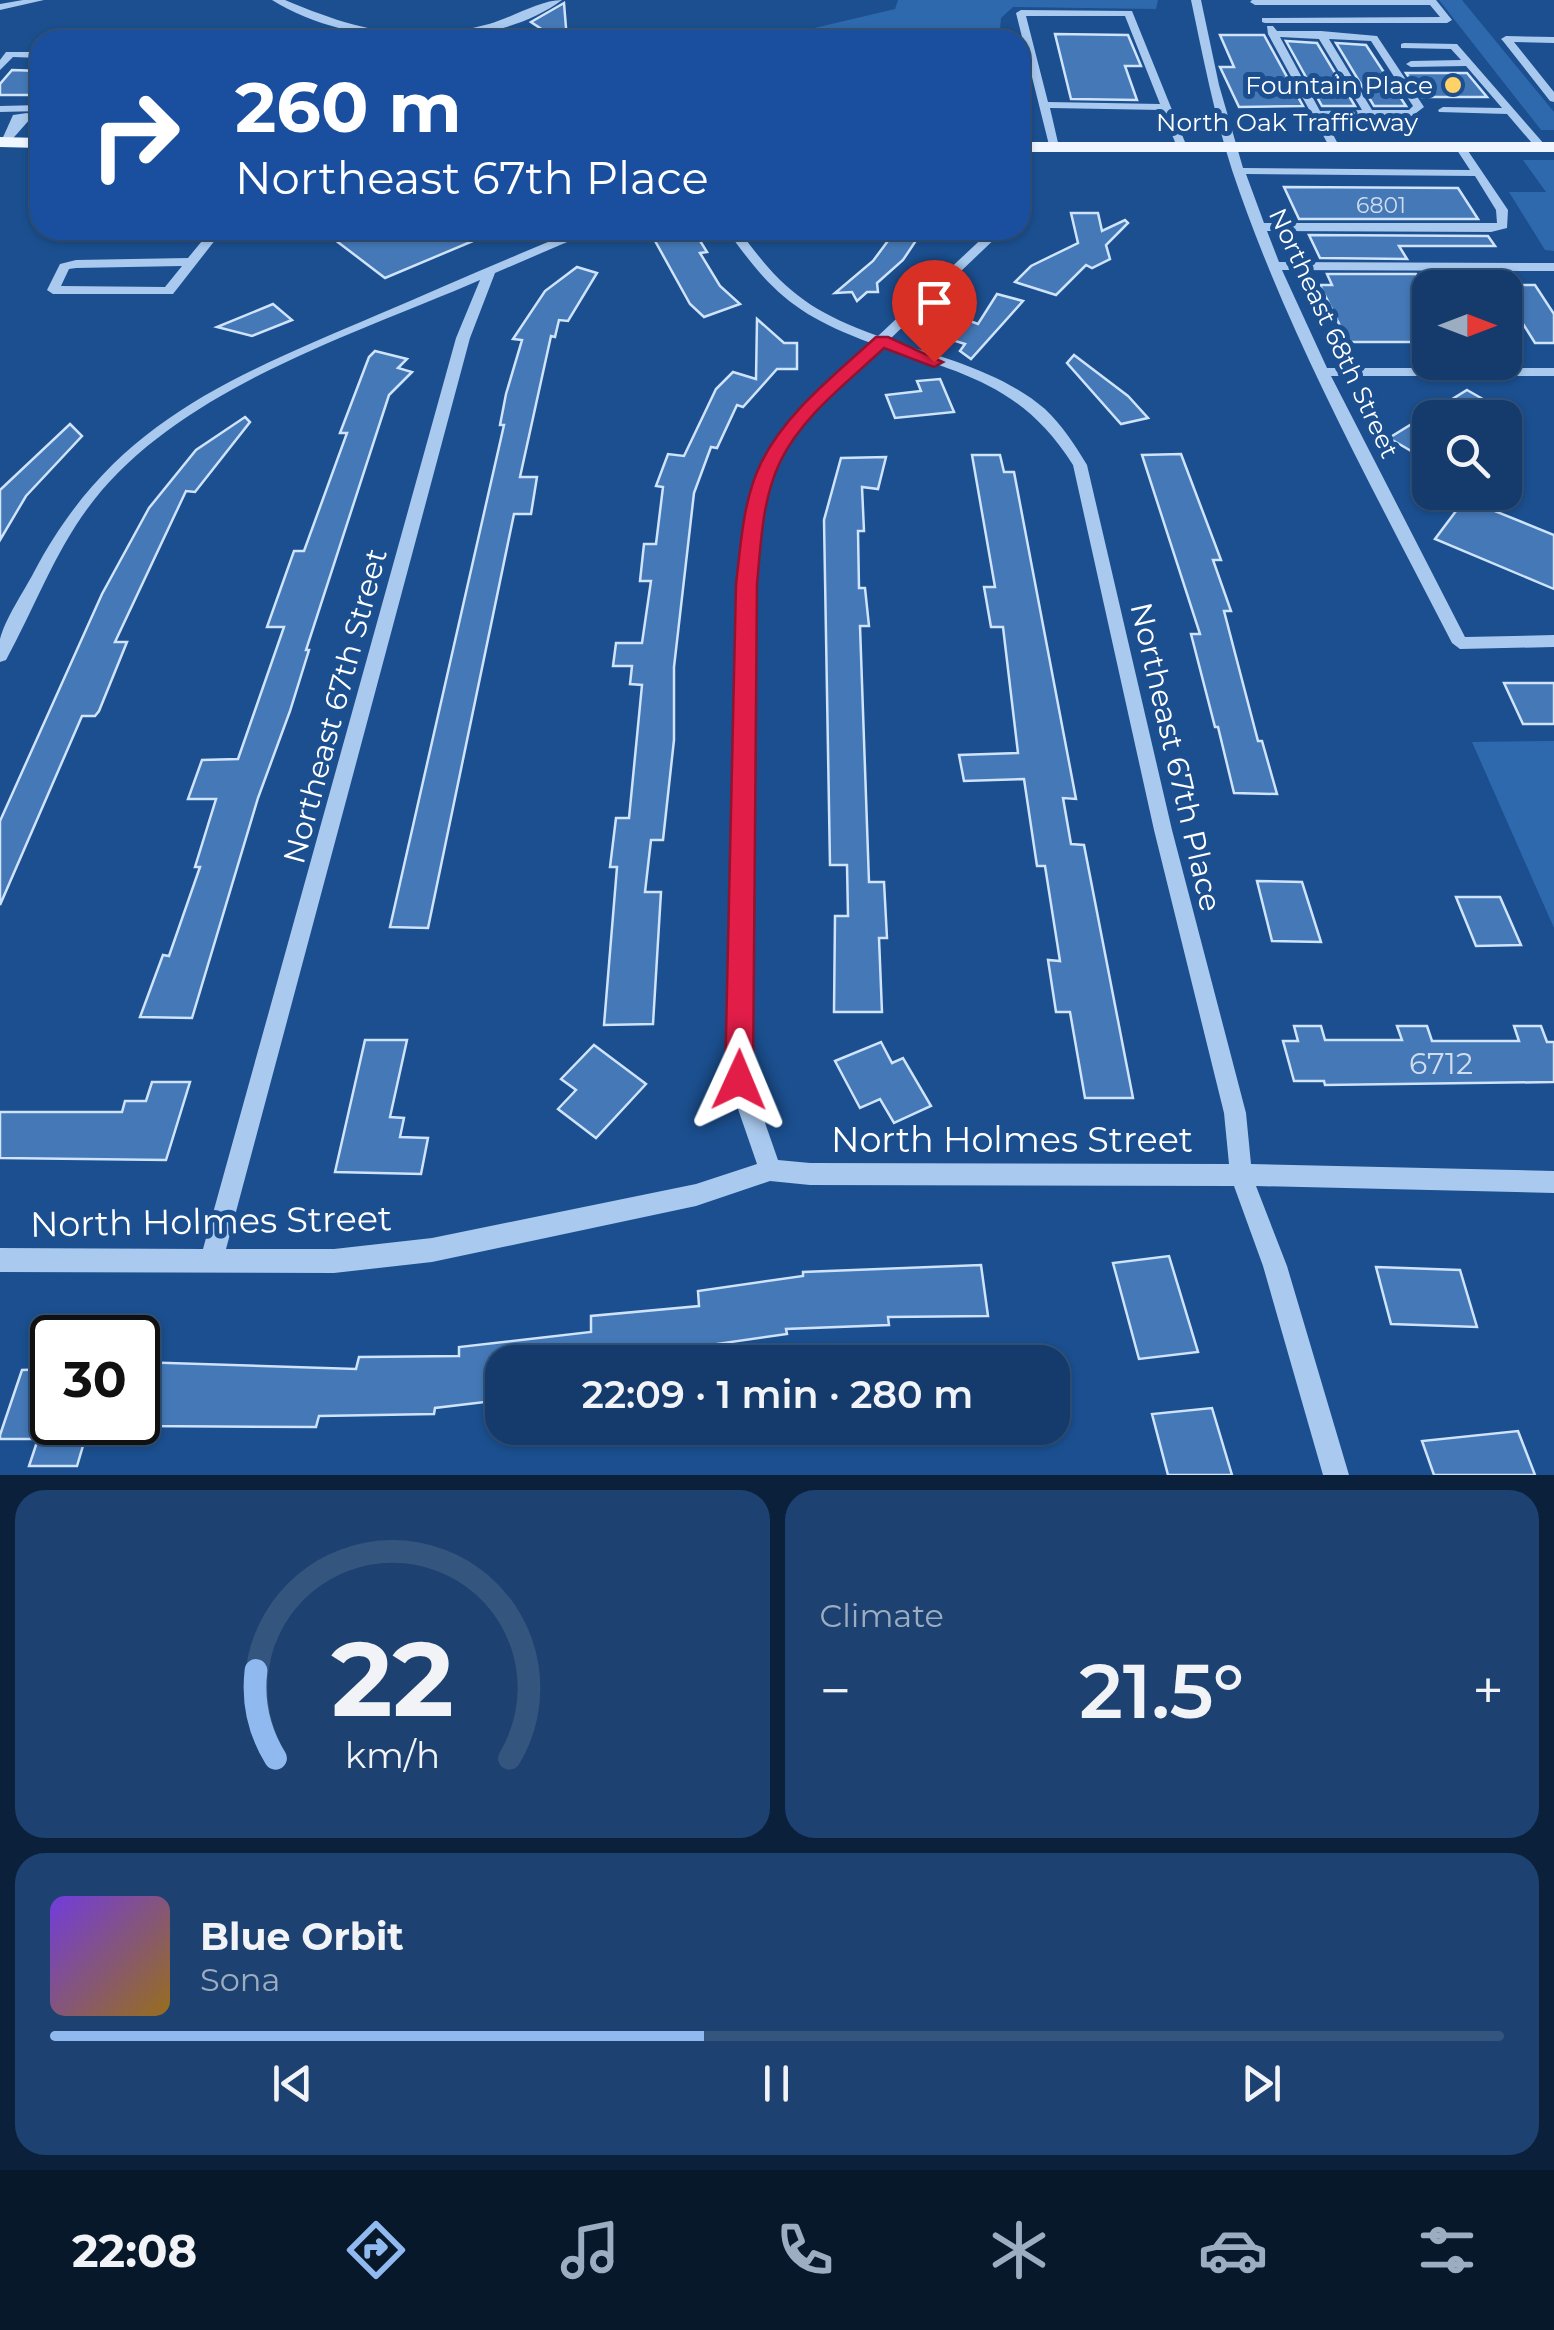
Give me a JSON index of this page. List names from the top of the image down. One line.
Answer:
{"streets":{"main road":["North Oak Trafficway"],"street":["Northeast 68th Street","Northeast 67th Street","Northeast 67th Place","North Holmes Street"]},"crossings":[["North Oak Trafficway","Northeast 68th Street"],["Northeast 67th Street","North Holmes Street"],["Northeast 67th Place","North Holmes Street"]],"places":["Fountain Place"],"house_numbers":["6801","6712"],"north":"right","page":{"turn":["260 m","Northeast 67th Place"],"limit":"30","trip":"22:09 · 1 min · 280 m","tile":"Climate","heat":["−","21.5°","+"],"song":["Blue Orbit","Sona"],"tabs":"22:08","gauge":["22","km/h"]}}
